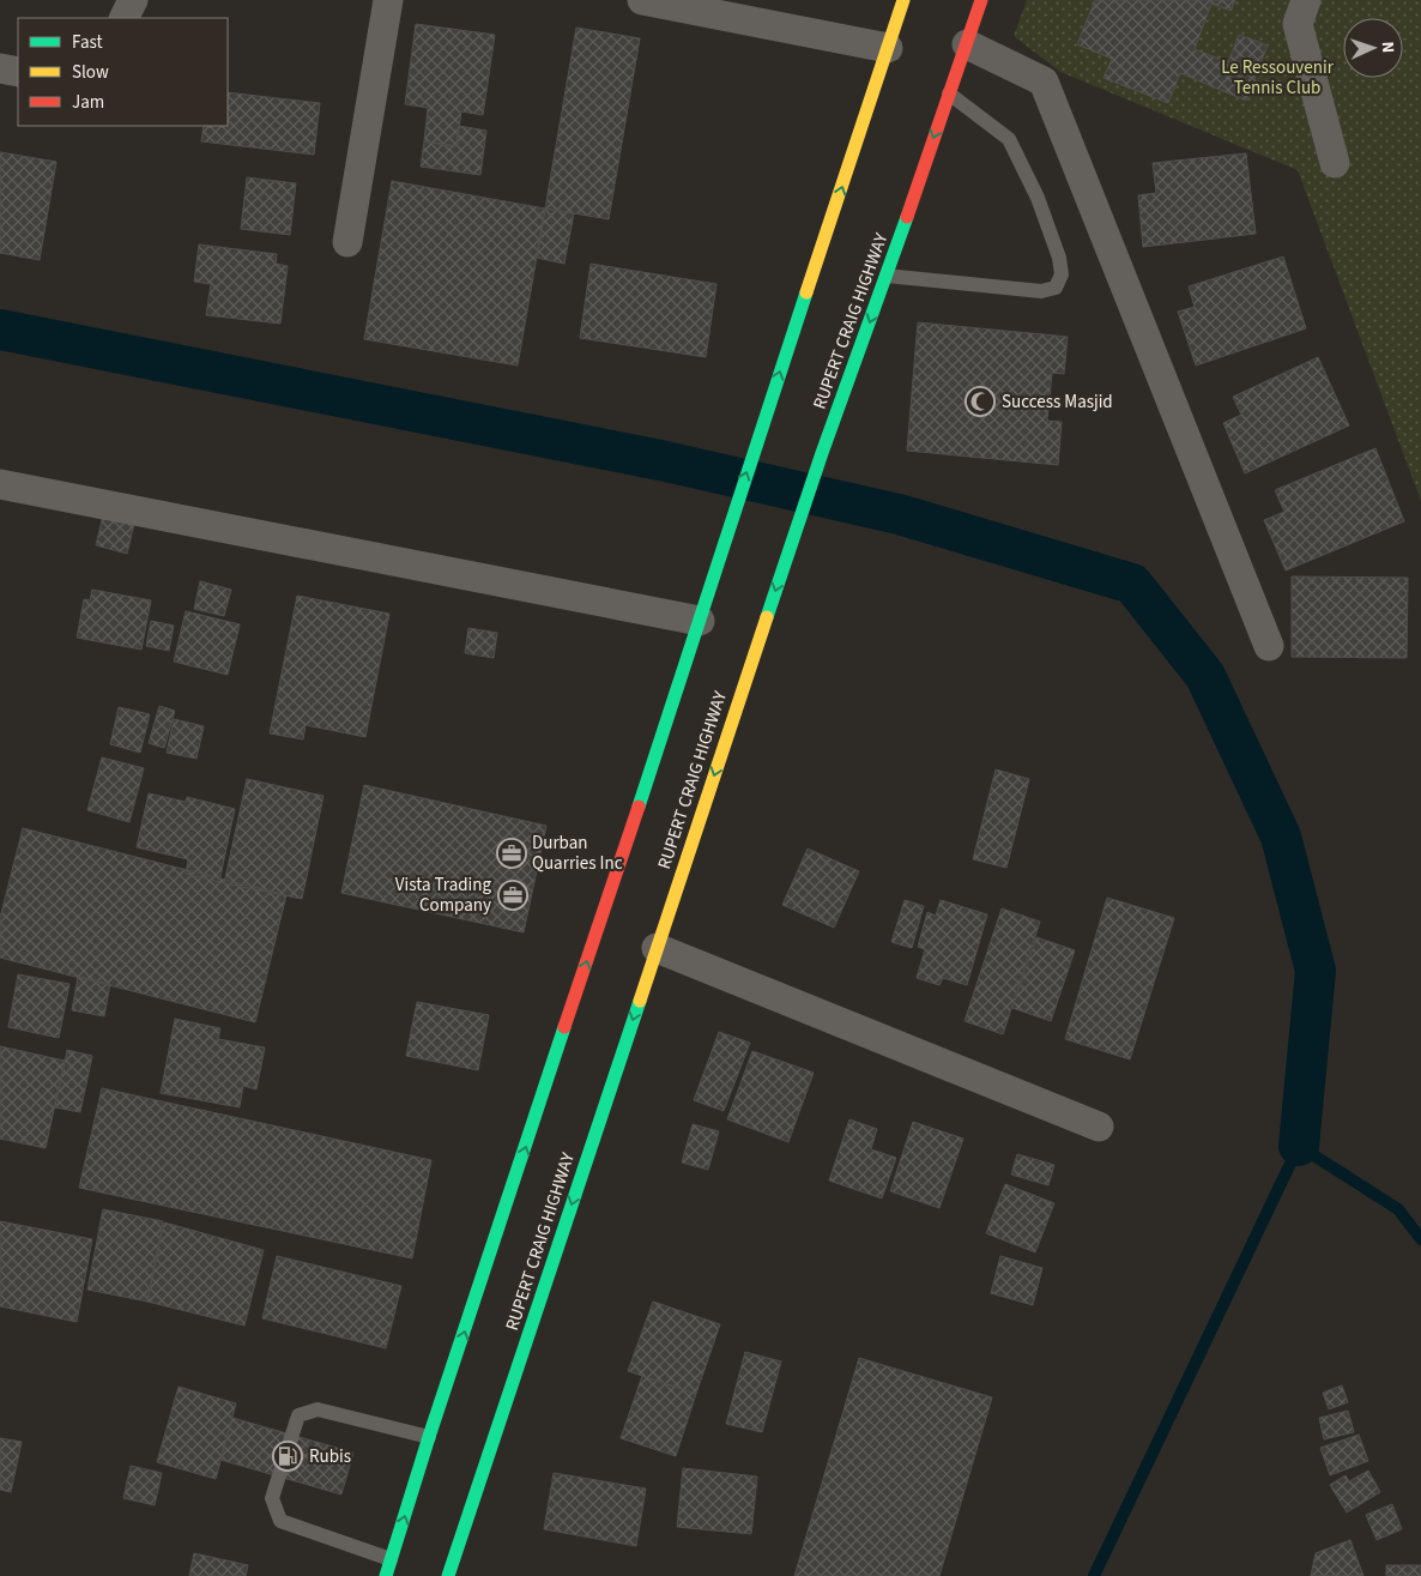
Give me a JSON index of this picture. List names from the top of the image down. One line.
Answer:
{"streets":{"main road":["RUPERT CRAIG HIGHWAY"]},"parks":["Le Ressouvenir Tennis Club"],"places":{"mosque":["Success Masjid"],"office":["Durban Quarries Inc","Vista Trading Company"],"fuel station":["Rubis"]},"legend":["Fast","Slow","Jam"],"north":"right"}
